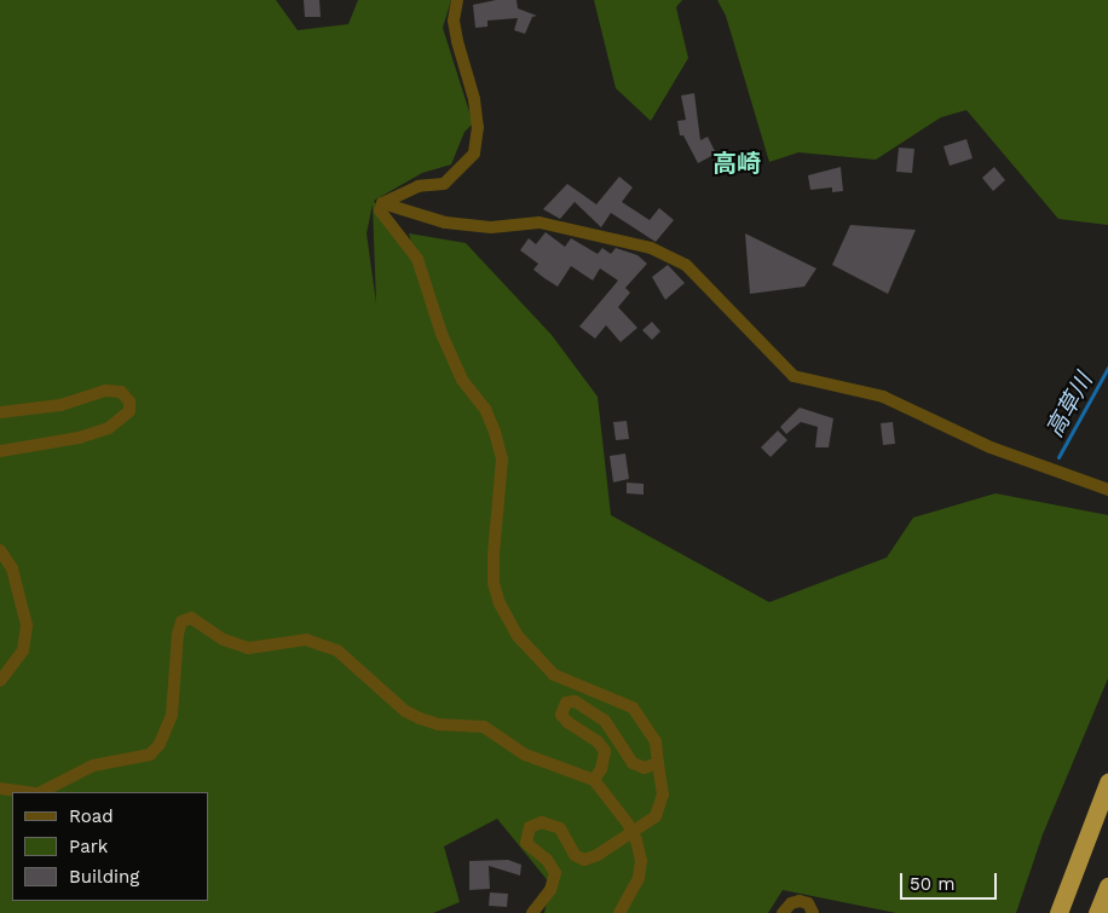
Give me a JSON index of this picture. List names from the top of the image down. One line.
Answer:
{"districts":["高崎"],"water":["高草川"],"legend":["Road","Park","Building"],"scale_bar":"50 m"}
